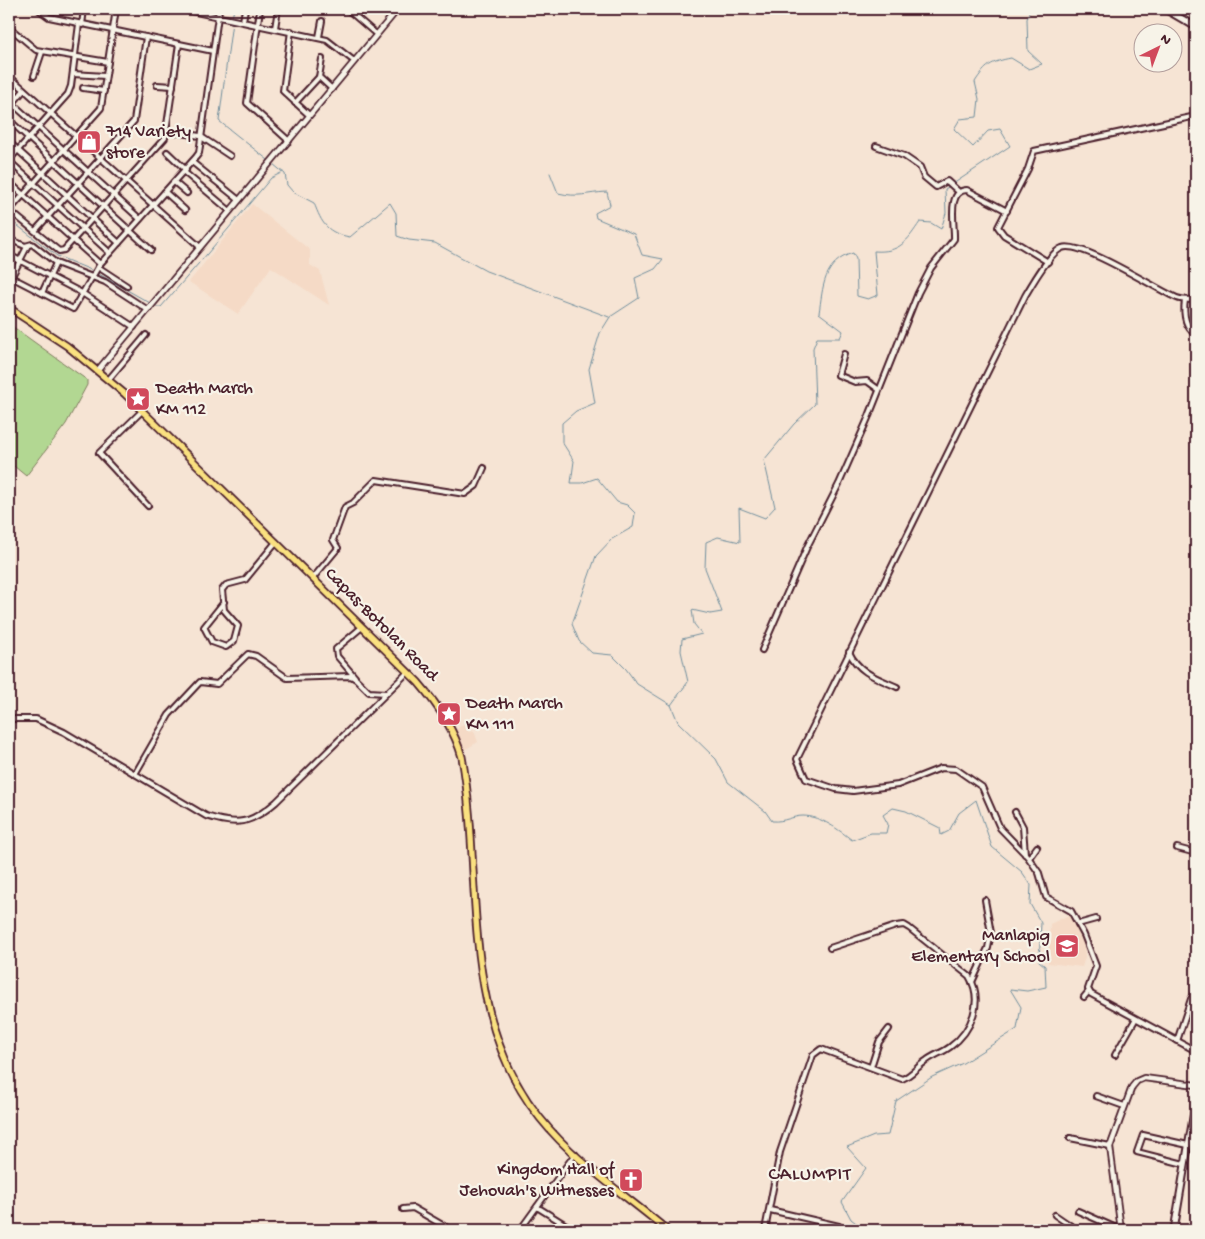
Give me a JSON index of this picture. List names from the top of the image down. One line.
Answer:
{"streets":{"main road":["Capas-Botolan Road"]},"districts":["CALUMPIT"],"places":{"shop":["714 Variety store"],"place":["Death March KM 112","Death March KM 111"],"school or university":["Manlapig Elementary School"],"church":["Kingdom Hall of Jehovah's Witnesses"]},"north":"top right"}
